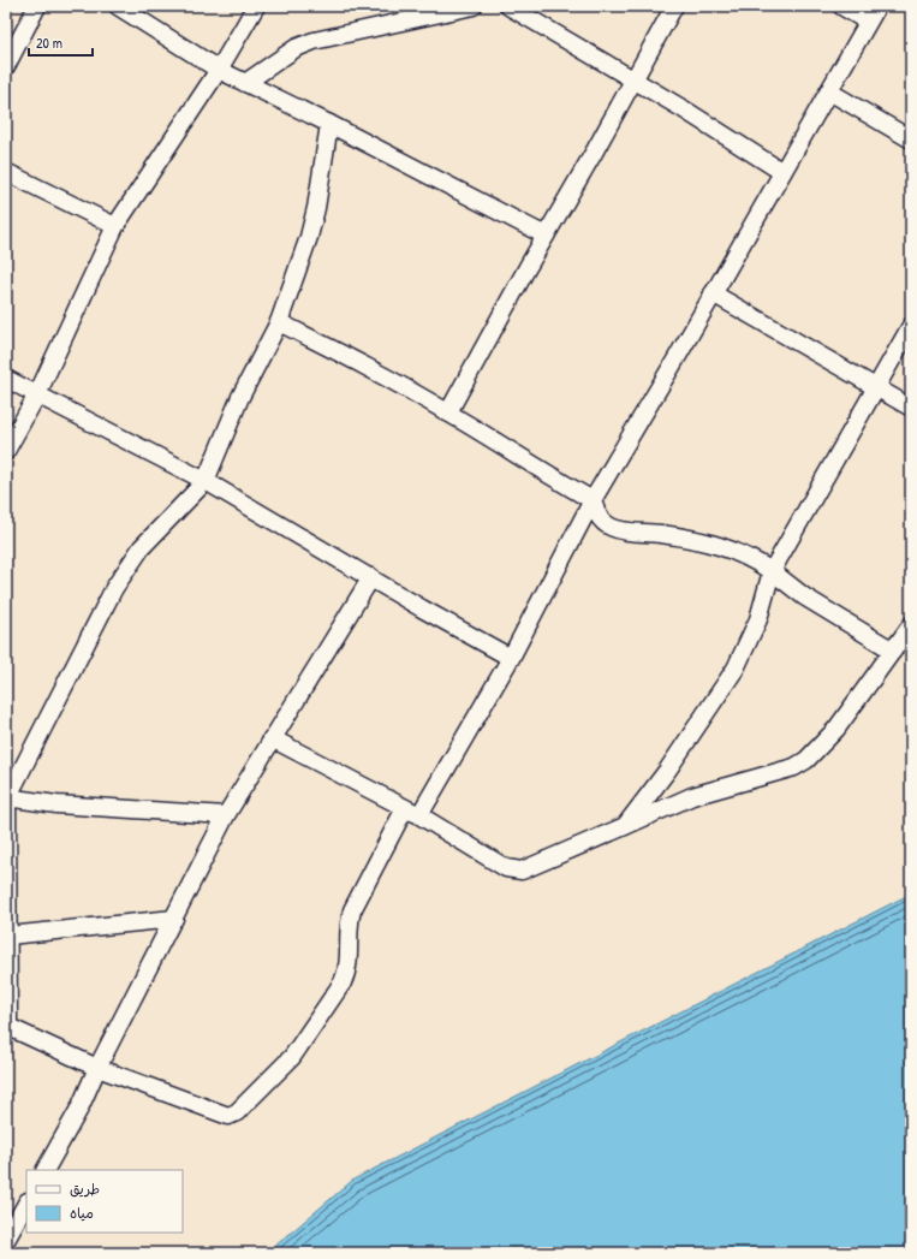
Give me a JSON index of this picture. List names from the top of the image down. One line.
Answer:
{"legend":["طريق","مياه"],"scale_bar":"20 m"}
